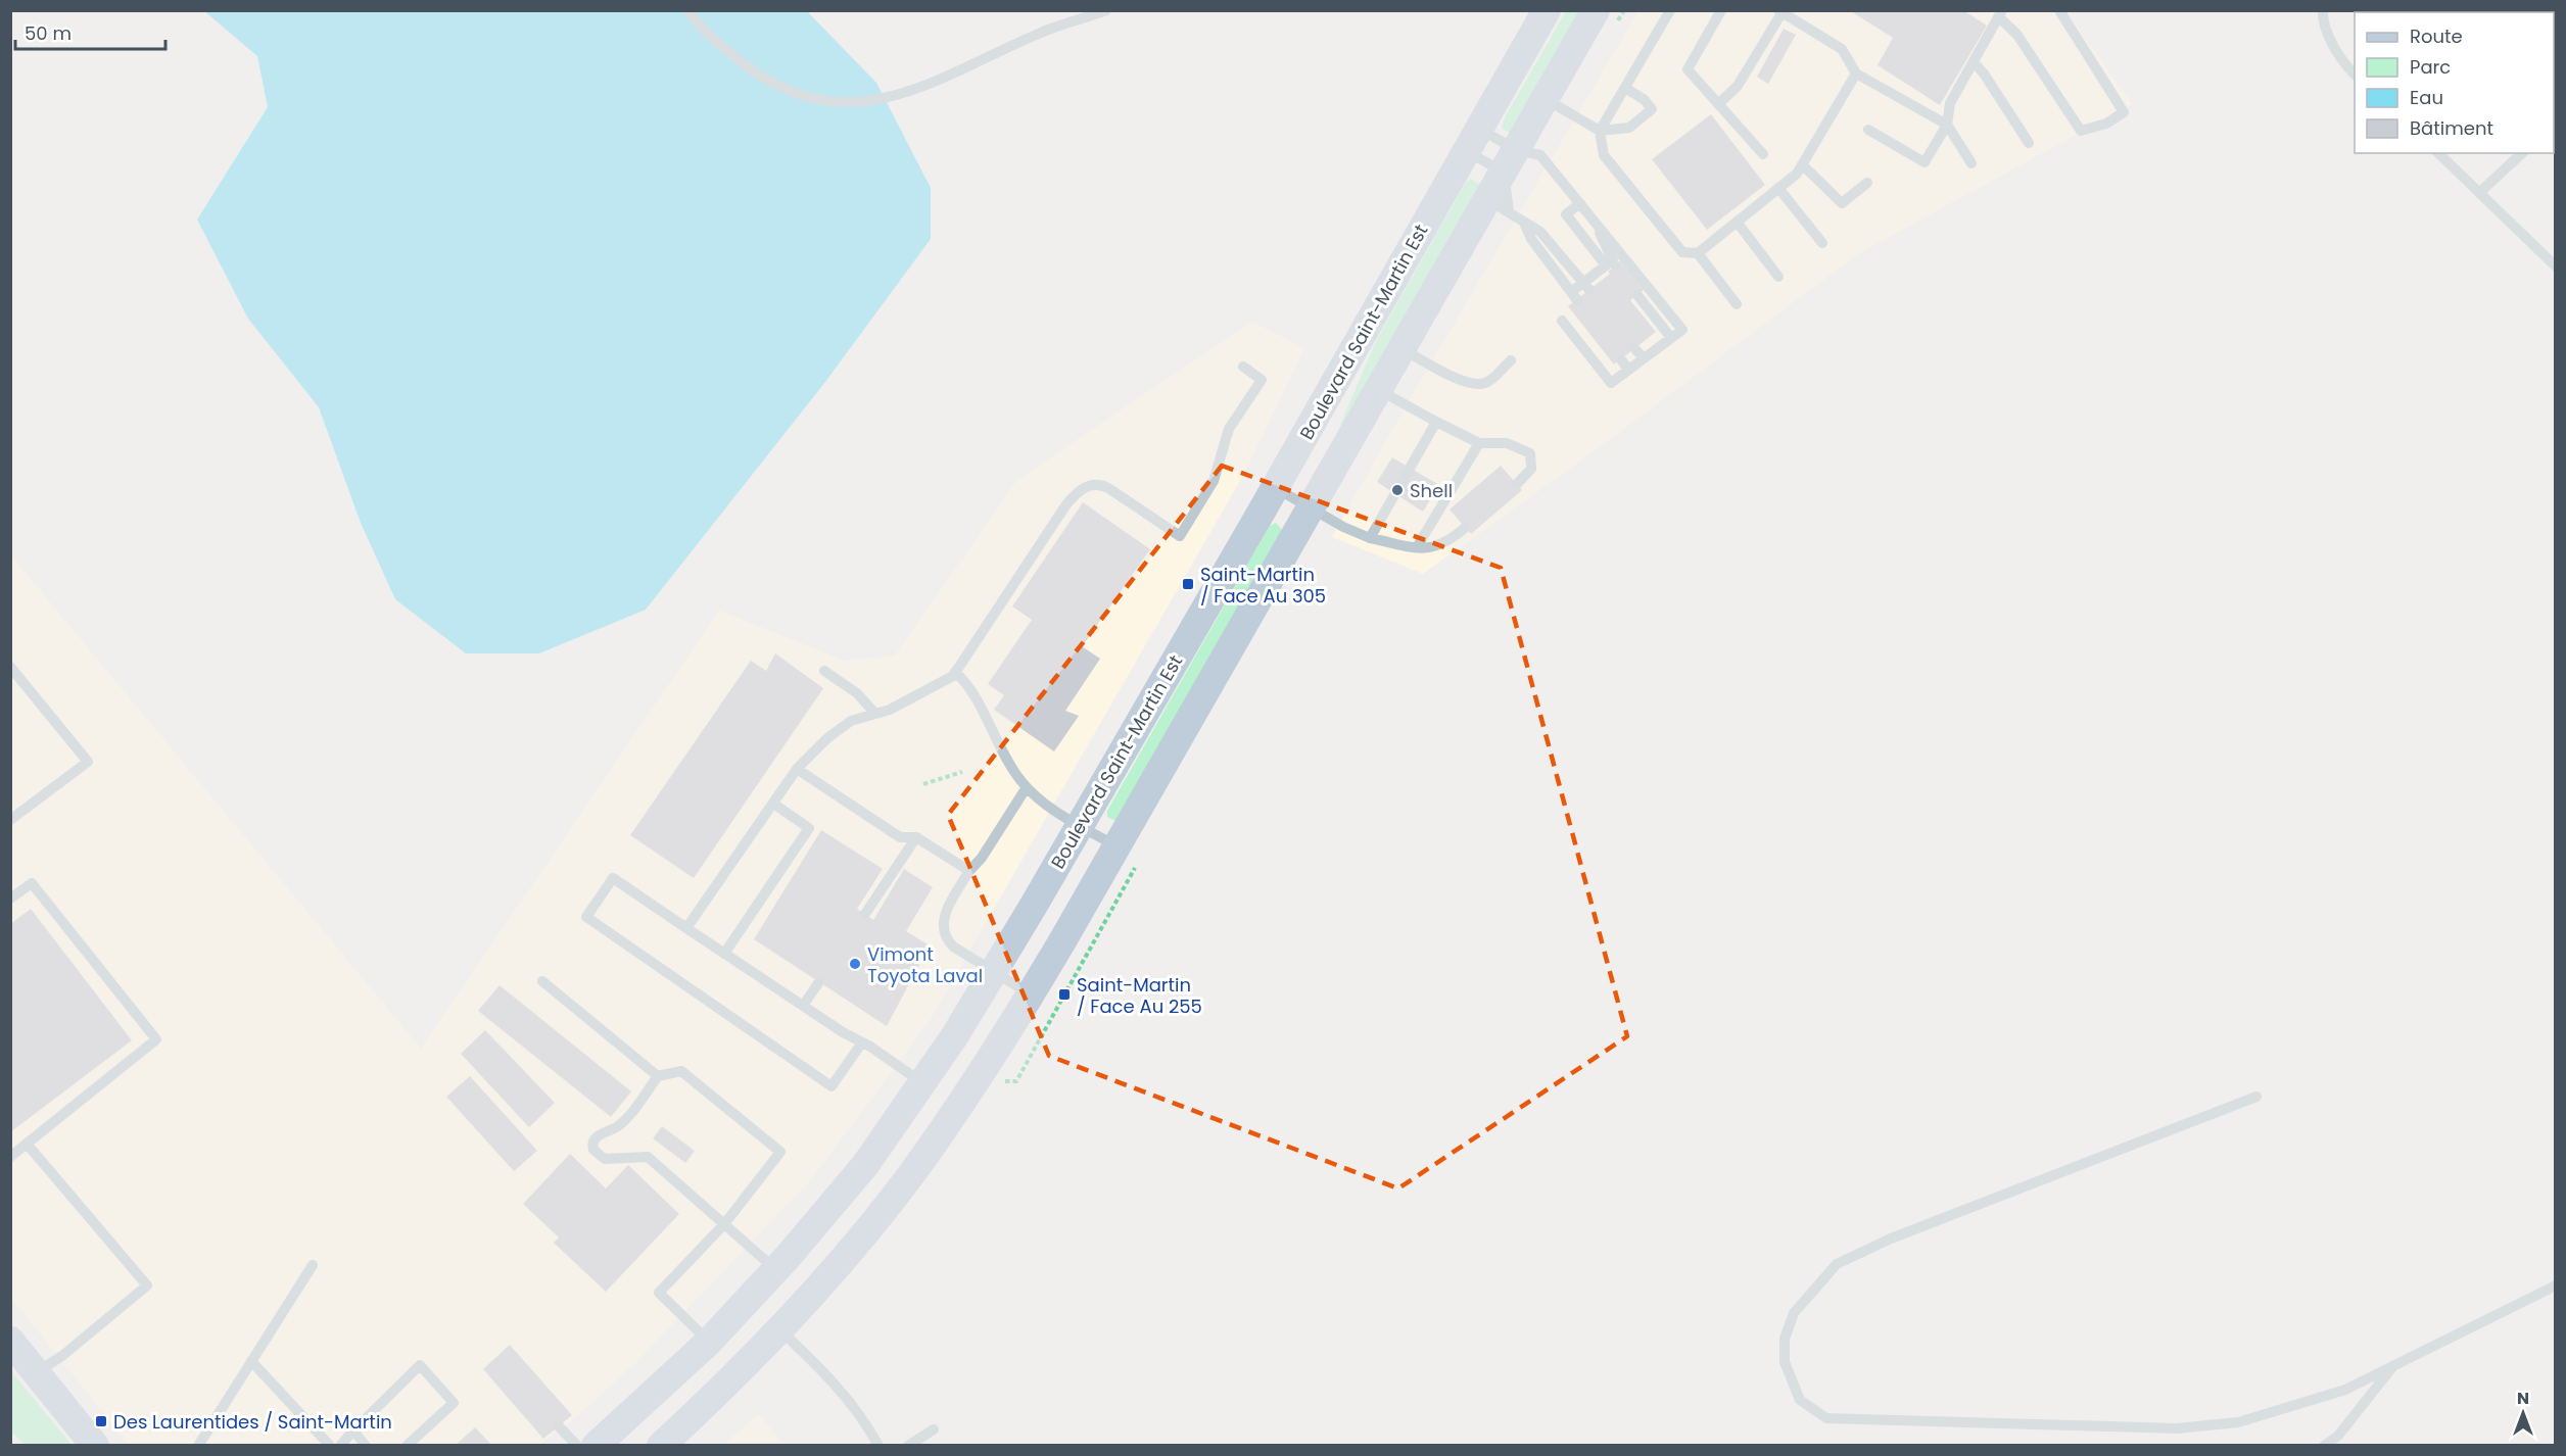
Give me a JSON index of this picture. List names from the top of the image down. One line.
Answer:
{"streets":{"main road":["Boulevard Saint-Martin Est"]},"places":{"other":["Shell","Vimont Toyota Laval"],"transit":["Saint-Martin / Face Au 305","Saint-Martin / Face Au 255","Des Laurentides / Saint-Martin"]},"legend":["Route","Parc","Eau","Bâtiment"],"scale_bar":"50 m","north":"top"}
